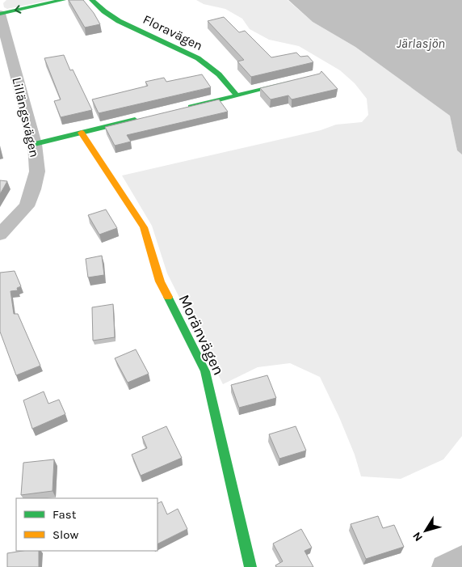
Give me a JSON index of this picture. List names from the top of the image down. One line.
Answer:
{"streets":{"street":["Floravägen","Lillängsvägen","Moränvägen"]},"water":["Järlasjön"],"legend":["Fast","Slow"],"north":"bottom left"}
